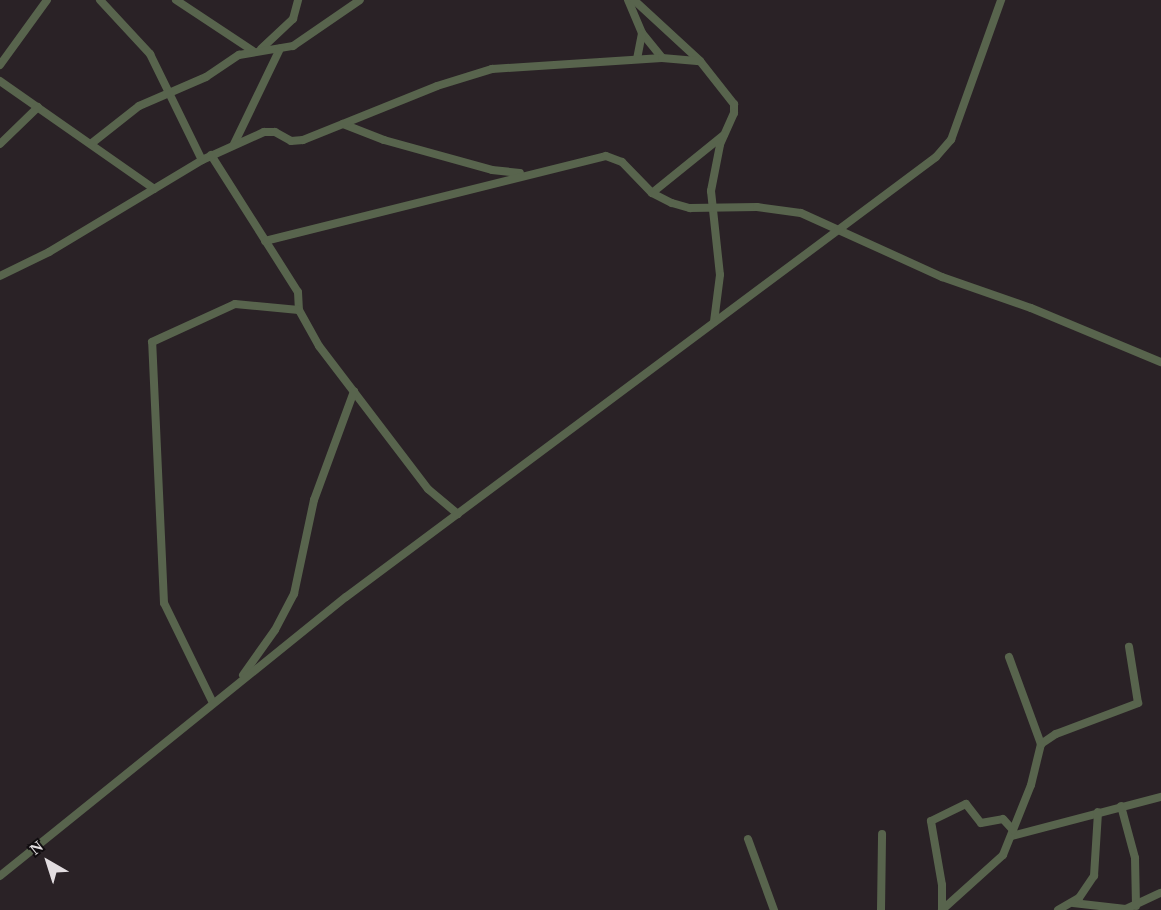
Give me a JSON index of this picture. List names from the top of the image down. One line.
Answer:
{"north":"top left"}
